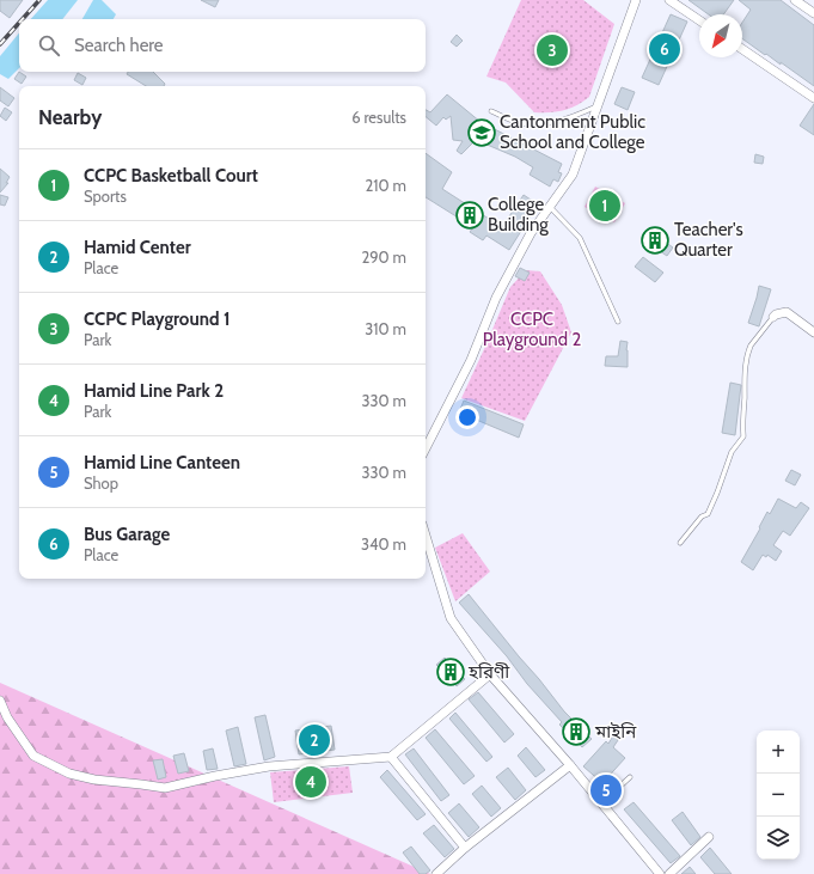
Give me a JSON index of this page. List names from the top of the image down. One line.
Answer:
{"parks":["CCPC Playground 2"],"places":{"school or university":["Cantonment Public School and College"],"building":["College Building","Teacher's Quarter","হরিণী","মাইনি"]},"north":"bottom left","page":{"search":"Search here","pins":["6","3","1","2","4","5"],"heading":["Nearby","6 results"],"list":[{"mark":"1","name":"CCPC Basketball Court","note":"Sports","value":"210 m"},{"mark":"2","name":"Hamid Center","note":"Place","value":"290 m"},{"mark":"3","name":"CCPC Playground 1","note":"Park","value":"310 m"},{"mark":"4","name":"Hamid Line Park 2","note":"Park","value":"330 m"},{"mark":"5","name":"Hamid Line Canteen","note":"Shop","value":"330 m"},{"mark":"6","name":"Bus Garage","note":"Place","value":"340 m"}],"map_buttons":["+","−"]}}
